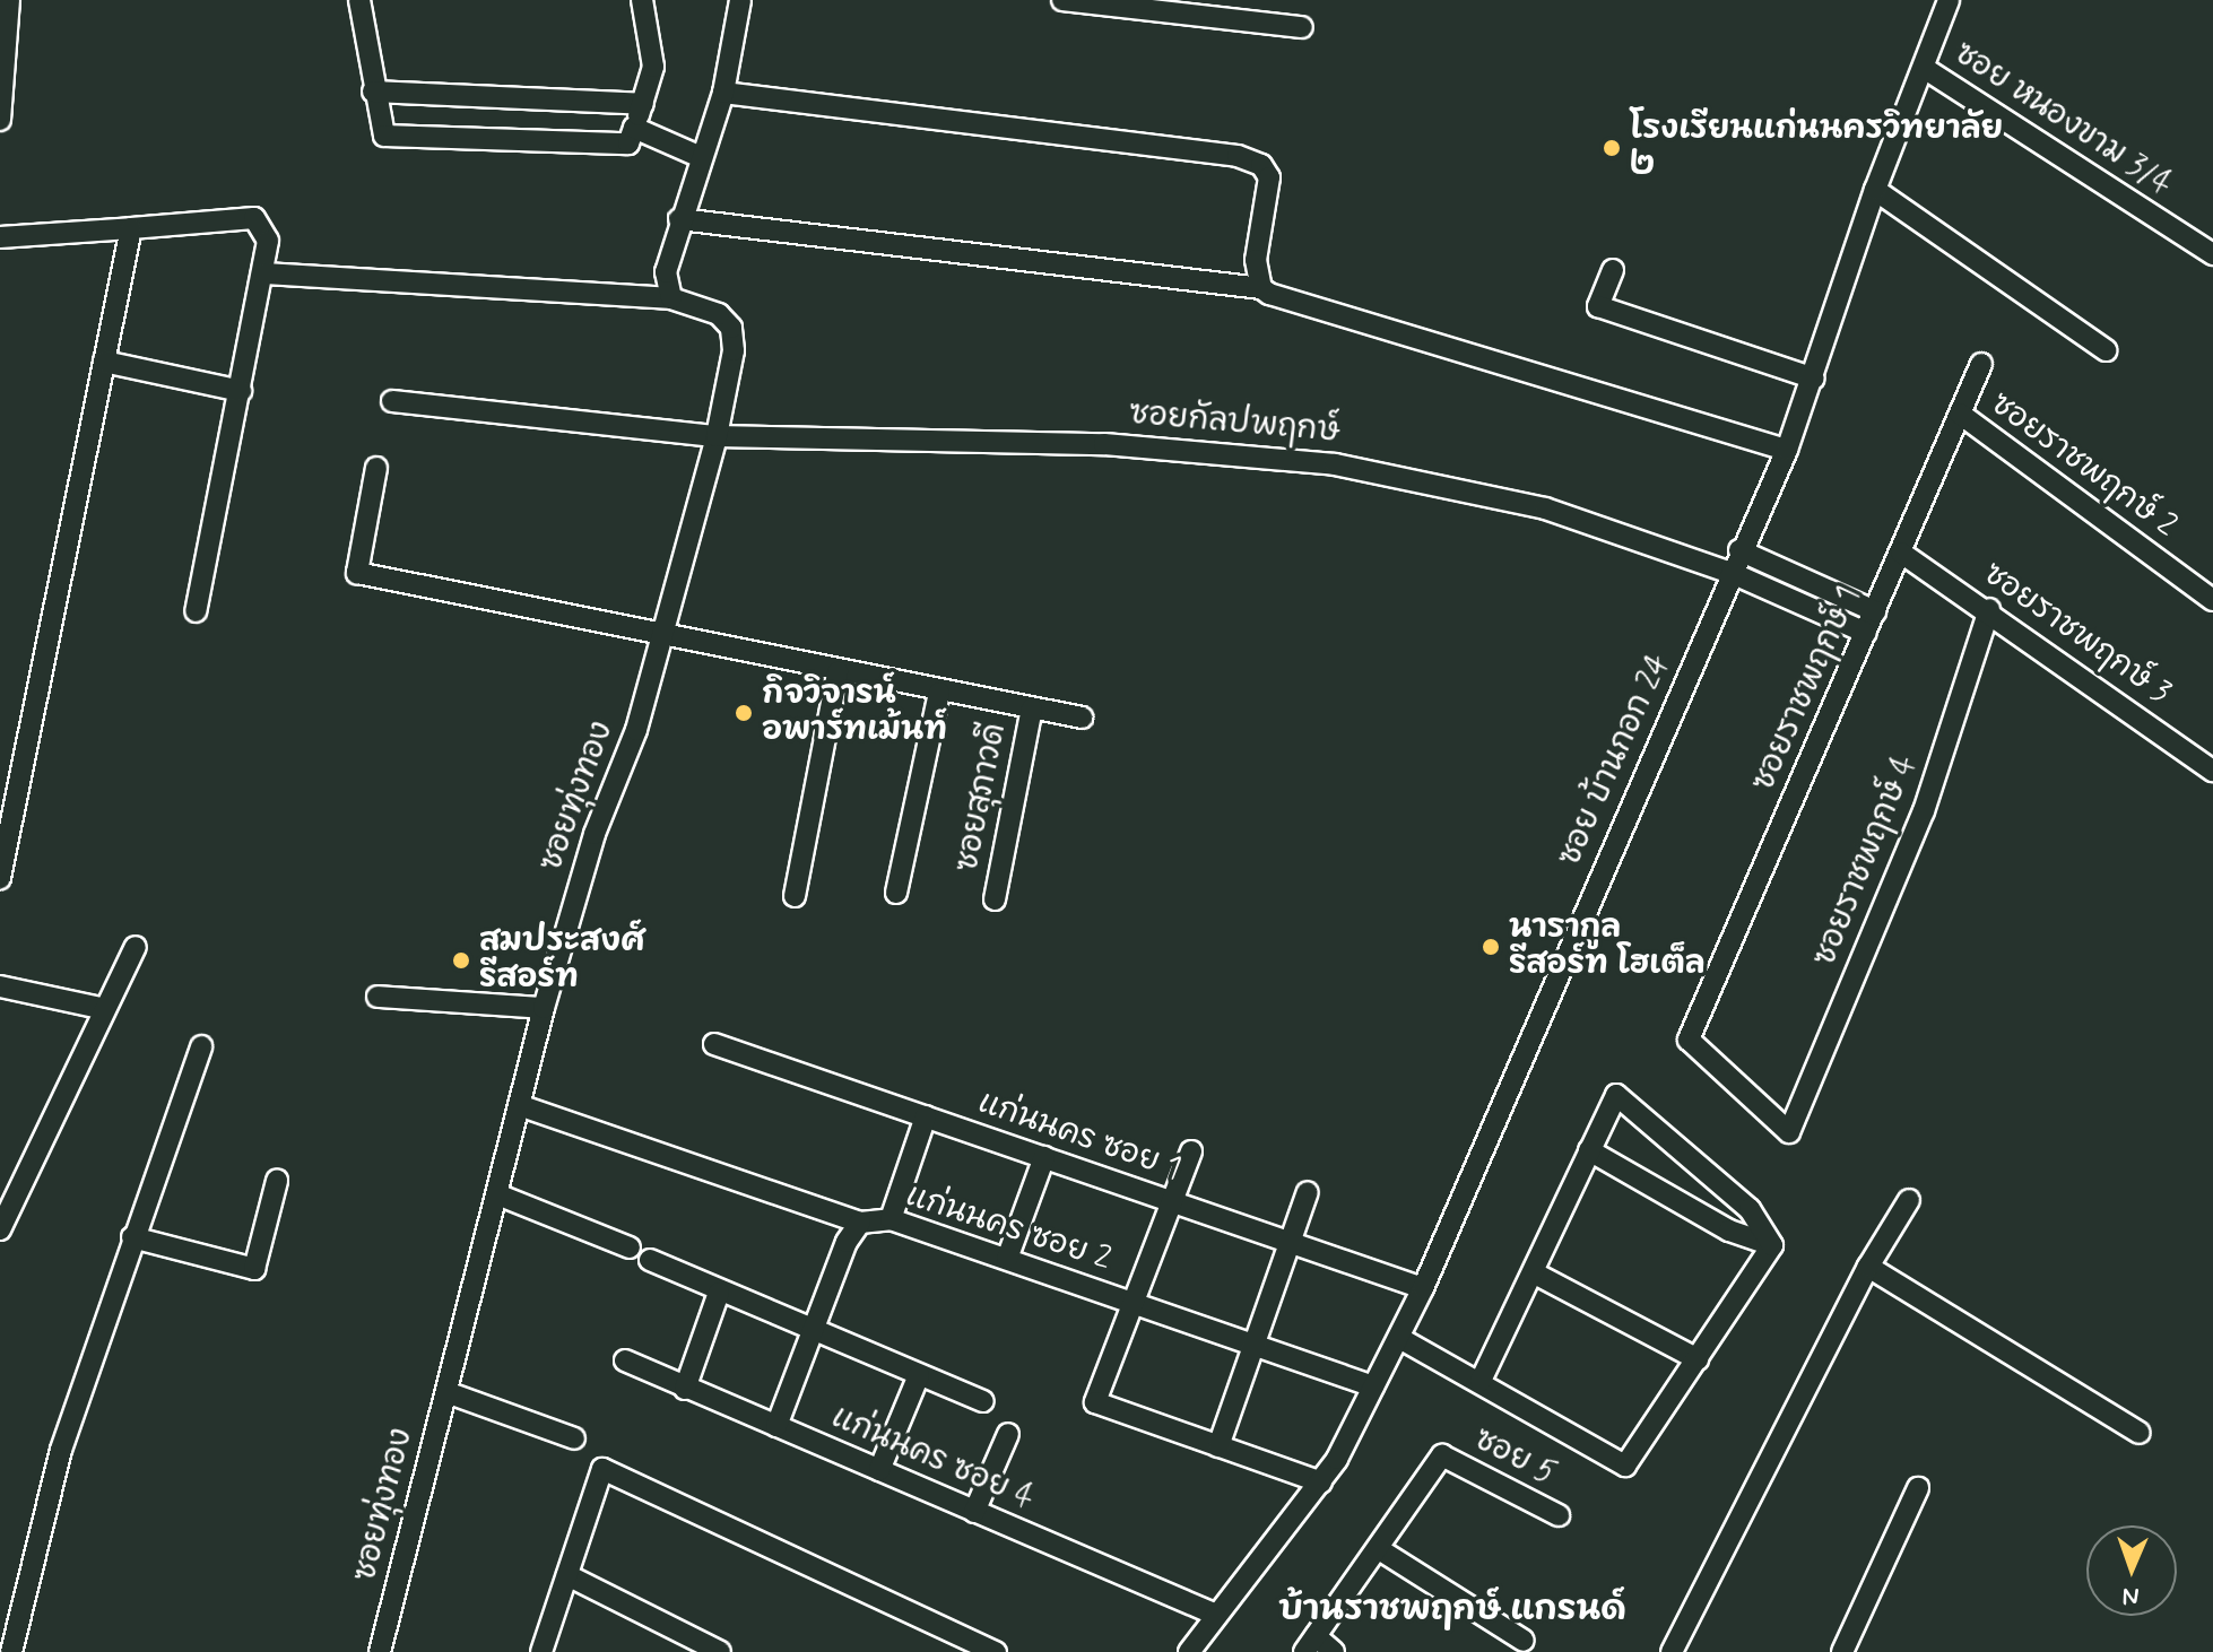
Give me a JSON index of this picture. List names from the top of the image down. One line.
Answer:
{"streets":{"street":["ซอย หนองขาม 3/4","ซอยกัลปพฤกษ์","ซอยราชพฤกษ์ 2","ซอยราชพฤกษ์ 3","ซอยราชพฤกษ์ 1","ซอย บ้านกอก 24","ซอยทุ่งทอง","ซอยสุภาวดี","ซอยราชพฤกษ์ 4","แก่นนคร ซอย 1","แก่นนคร ซอย 2","ซอย 5","แก่นนคร ซอย 4"]},"crossings":[["ซอย หนองขาม 3/4","ซอย บ้านกอก 24"],["ซอยกัลปพฤกษ์","ซอยราชพฤกษ์ 1"],["ซอยกัลปพฤกษ์","ซอย บ้านกอก 24"],["ซอยกัลปพฤกษ์","ซอยทุ่งทอง"],["ซอยราชพฤกษ์ 2","ซอยราชพฤกษ์ 1"],["ซอยราชพฤกษ์ 3","ซอยราชพฤกษ์ 1"],["ซอยราชพฤกษ์ 3","ซอยราชพฤกษ์ 4"],["ซอยราชพฤกษ์ 1","ซอยราชพฤกษ์ 4"],["ซอย บ้านกอก 24","แก่นนคร ซอย 1"],["ซอย บ้านกอก 24","แก่นนคร ซอย 2"],["ซอย บ้านกอก 24","แก่นนคร ซอย 4"],["ซอยทุ่งทอง","ซอยสุภาวดี"],["ซอยทุ่งทอง","แก่นนคร ซอย 2"]],"districts":["บ้านราชพฤกษ์ แกรนด์"],"places":["โรงเรียนแก่นนครวิทยาลัย ๒","กิจวิจารน์ อพาร์ทเม้นท์","นารากูล รีสอร์ท โฮเต็ล","สมประสงศ์ รีสอร์ท"],"north":"bottom"}
